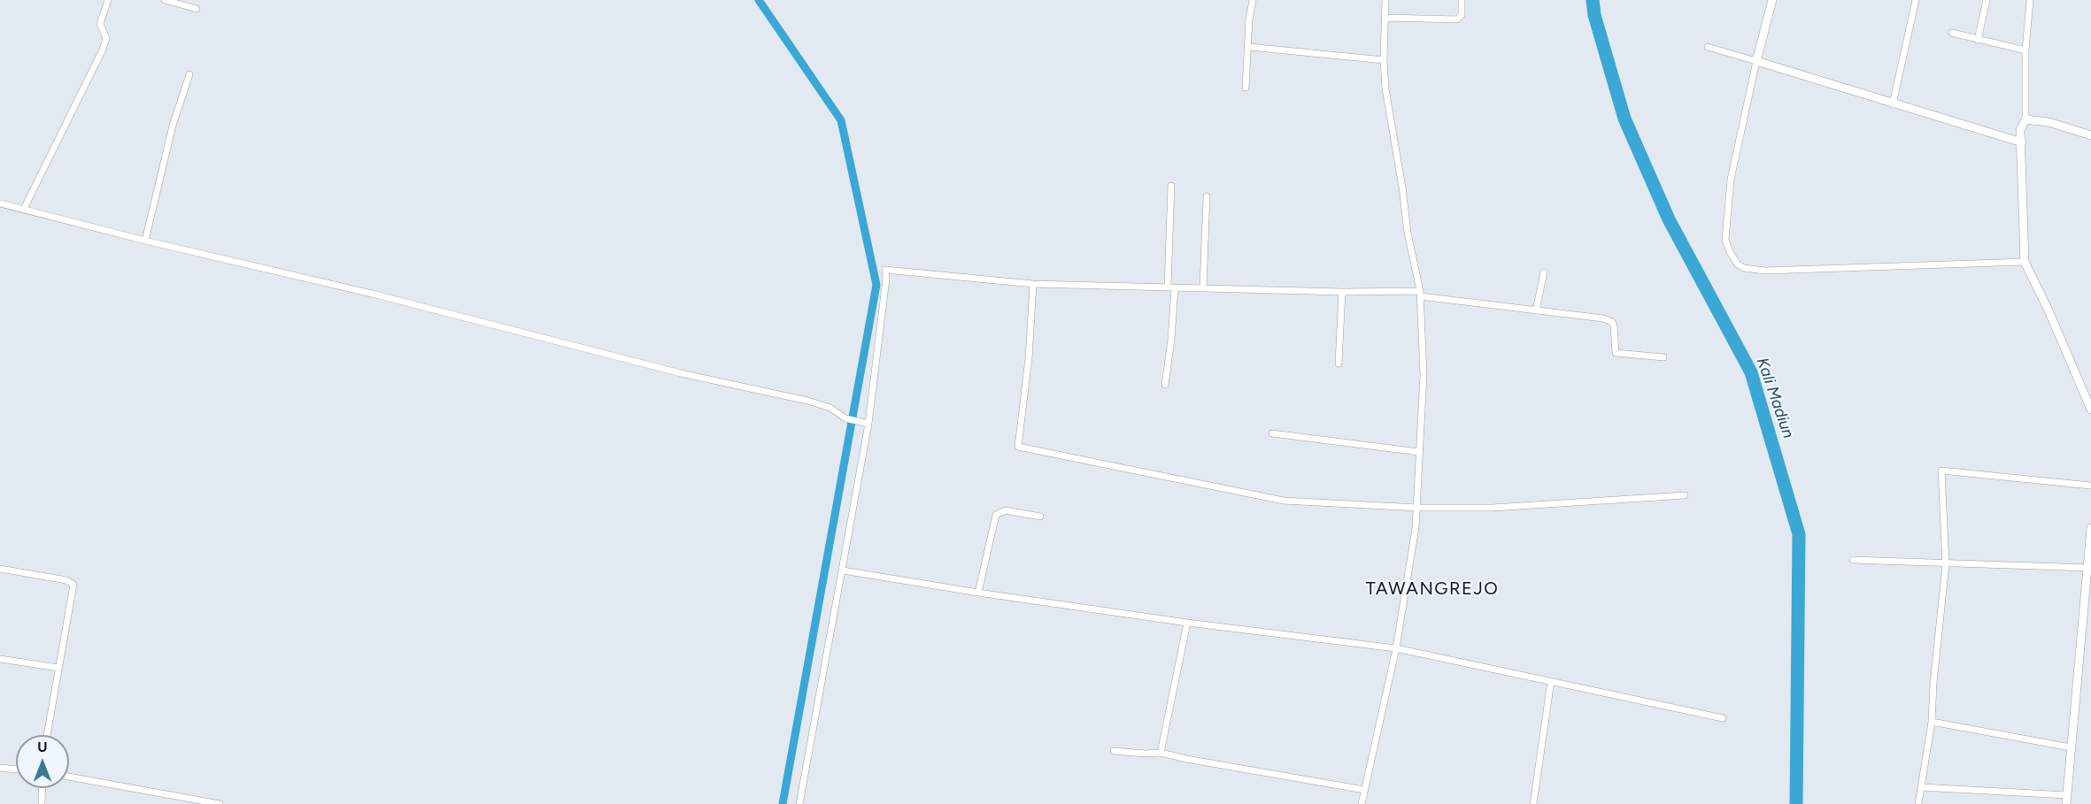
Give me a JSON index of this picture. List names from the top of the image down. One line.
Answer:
{"districts":["TAWANGREJO"],"water":["Kali Madiun"],"north":"top"}
